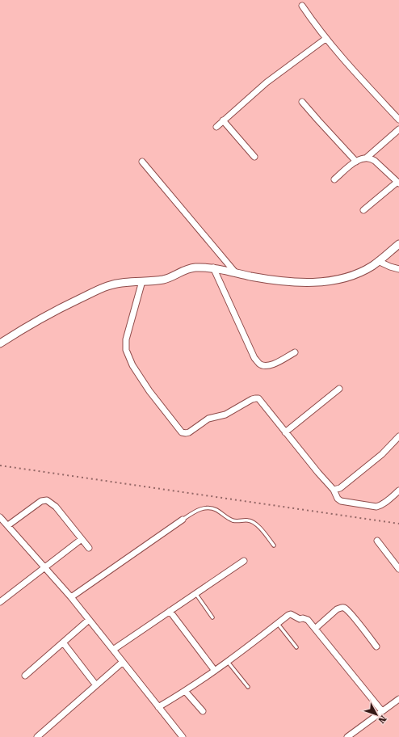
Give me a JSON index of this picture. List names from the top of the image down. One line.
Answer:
{"north":"bottom right"}
